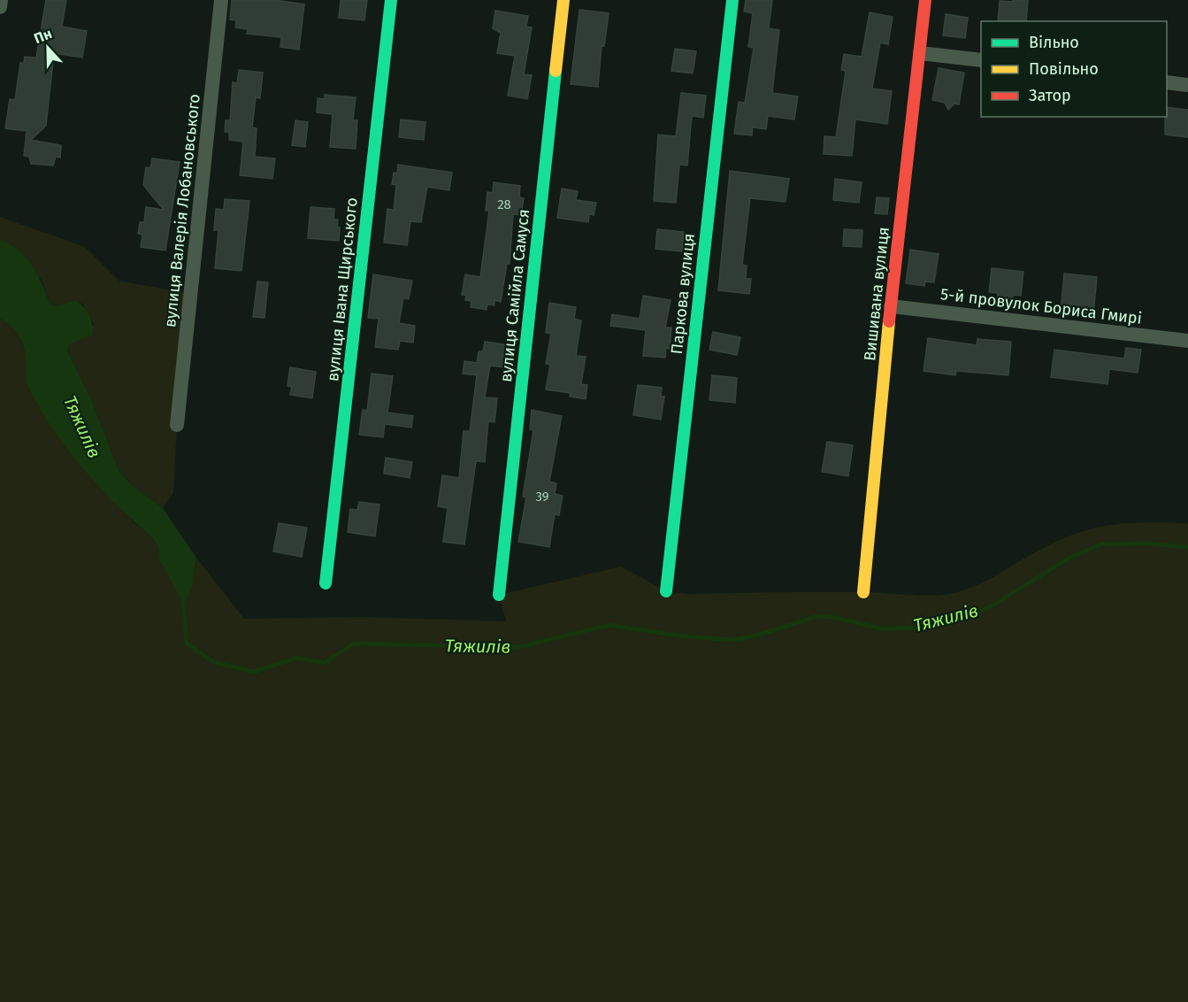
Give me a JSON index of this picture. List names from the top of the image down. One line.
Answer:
{"streets":{"street":["вулиця Валерія Лобановського","вулиця Івана Щирського","Паркова вулиця","Вишивана вулиця","вулиця Самійла Самуся","5-й провулок Бориса Гмирі"]},"crossings":[["Вишивана вулиця","5-й провулок Бориса Гмирі"]],"water":["Тяжилів"],"house_numbers":["28","39"],"legend":["Вільно","Повільно","Затор"],"north":"top"}
